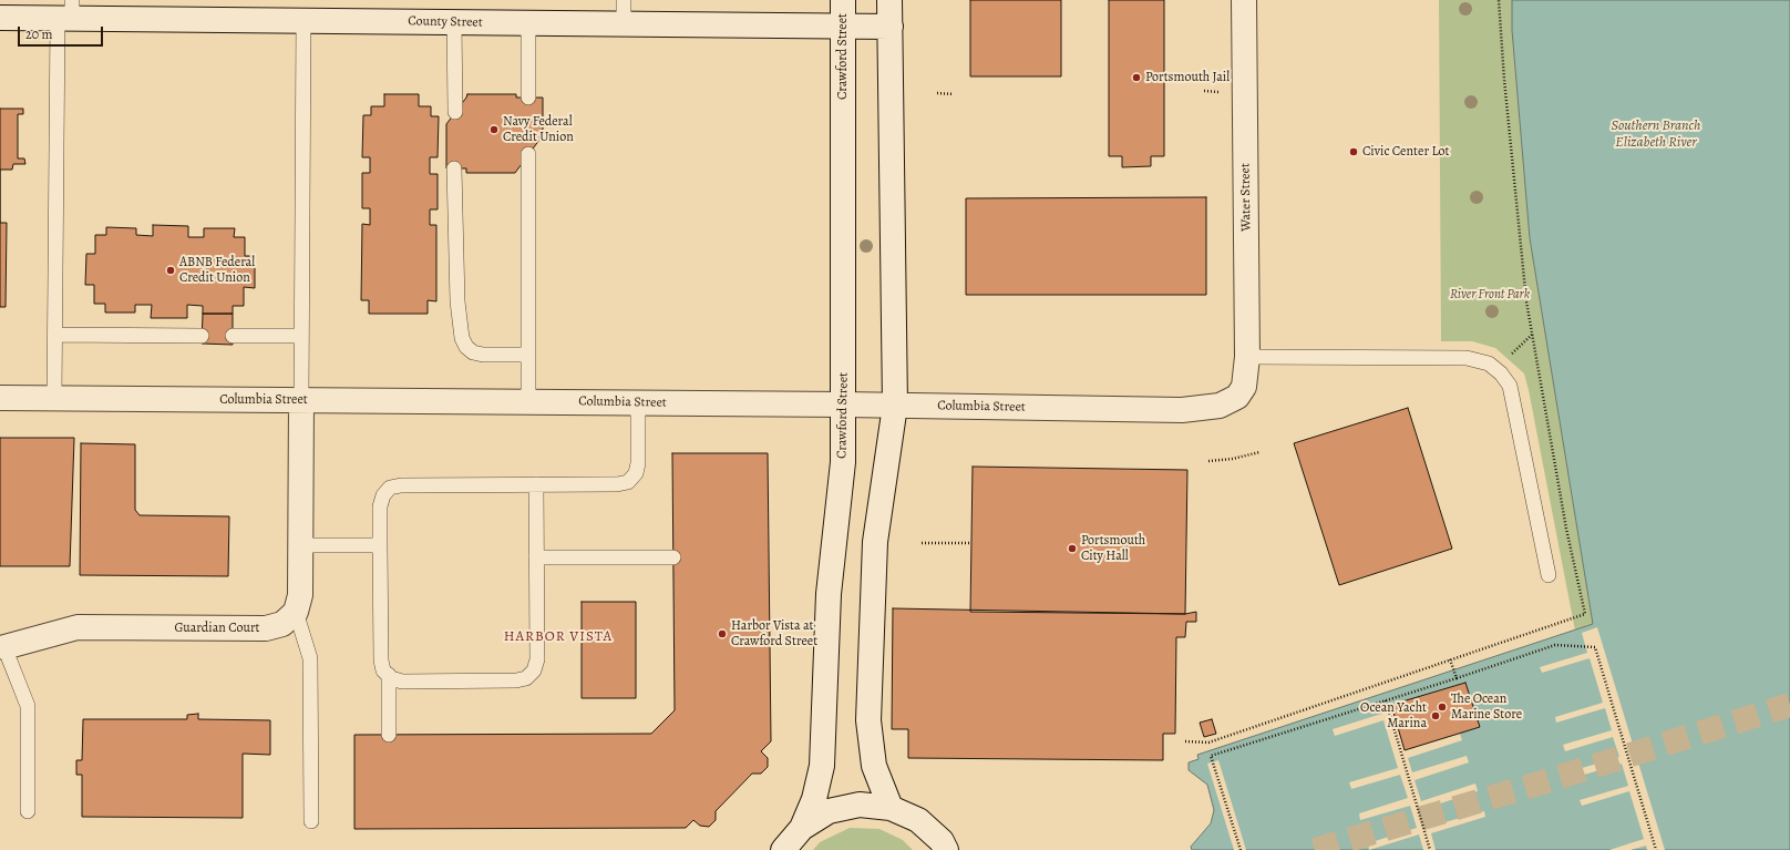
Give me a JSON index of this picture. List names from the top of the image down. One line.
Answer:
{"streets":{"street":["County Street","Crawford Street","Water Street","Columbia Street","Guardian Court"]},"crossings":[["County Street","Crawford Street"],["Crawford Street","Columbia Street"],["Water Street","Columbia Street"]],"districts":["HARBOR VISTA"],"water":["Southern Branch Elizabeth River"],"parks":["River Front Park"],"places":["Portsmouth Jail","Navy Federal Credit Union","Civic Center Lot","ABNB Federal Credit Union","Portsmouth City Hall","Harbor Vista at Crawford Street","The Ocean Marine Store","Ocean Yacht Marina"],"scale_bar":"20 m"}
